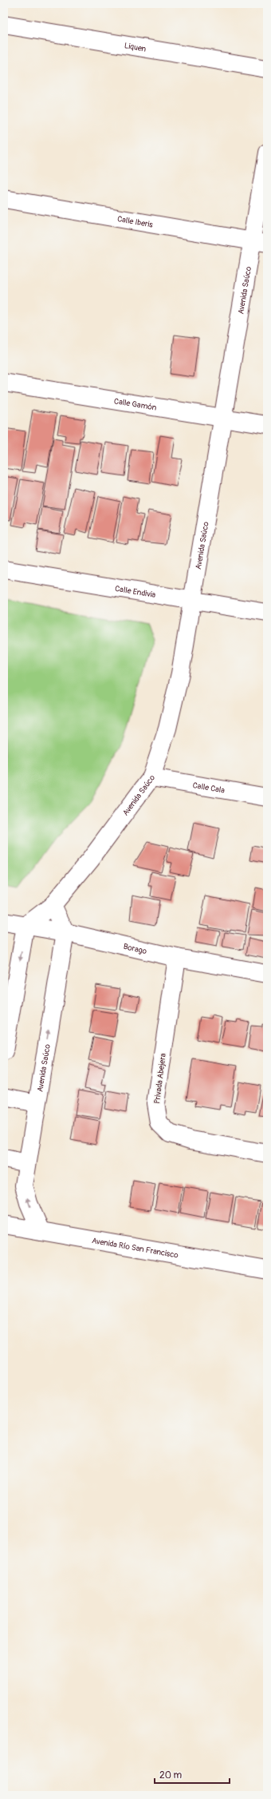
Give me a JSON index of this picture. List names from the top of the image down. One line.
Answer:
{"streets":{"street":["Liquen","Calle Iberis","Avenida Saúco","Calle Gamón","Calle Endivia","Calle Cala","Borago","Privada Abejera","Avenida Río San Francisco"]},"crossings":[["Calle Iberis","Avenida Saúco"],["Avenida Saúco","Calle Gamón"],["Avenida Saúco","Calle Endivia"],["Avenida Saúco","Calle Cala"],["Avenida Saúco","Borago"],["Avenida Saúco","Avenida Río San Francisco"],["Borago","Privada Abejera"]],"scale_bar":"20 m"}
